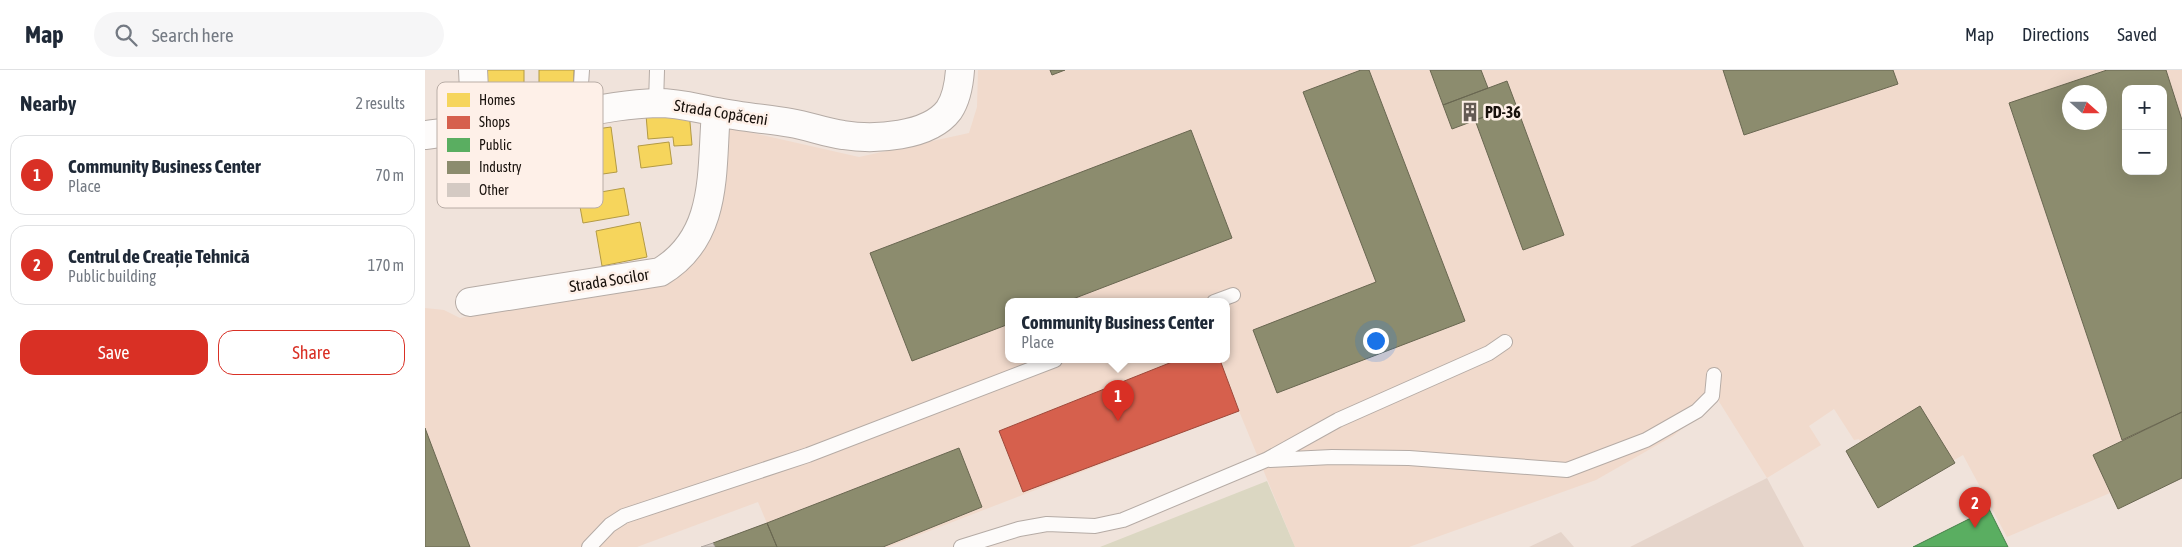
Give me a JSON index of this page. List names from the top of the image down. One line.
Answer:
{"streets":{"street":["Strada Copăceni","Strada Socilor"]},"crossings":[["Strada Copăceni","Strada Socilor"]],"places":{"building":["PD-36"]},"legend":["Homes","Shops","Public","Industry","Other"],"north":"right","page":{"header":"Map","search":"Search here","nav":["Map","Directions","Saved"],"heading":["Nearby","2 results"],"map_buttons":["+","−"],"list":[{"mark":"1","name":"Community Business Center","note":"Place","value":"70 m"},{"mark":"2","name":"Centrul de Creație Tehnică","note":"Public building","value":"170 m"}],"popup":["Community Business Center","Place"],"buttons":["Save","Share"],"pins":["1","2"]}}
